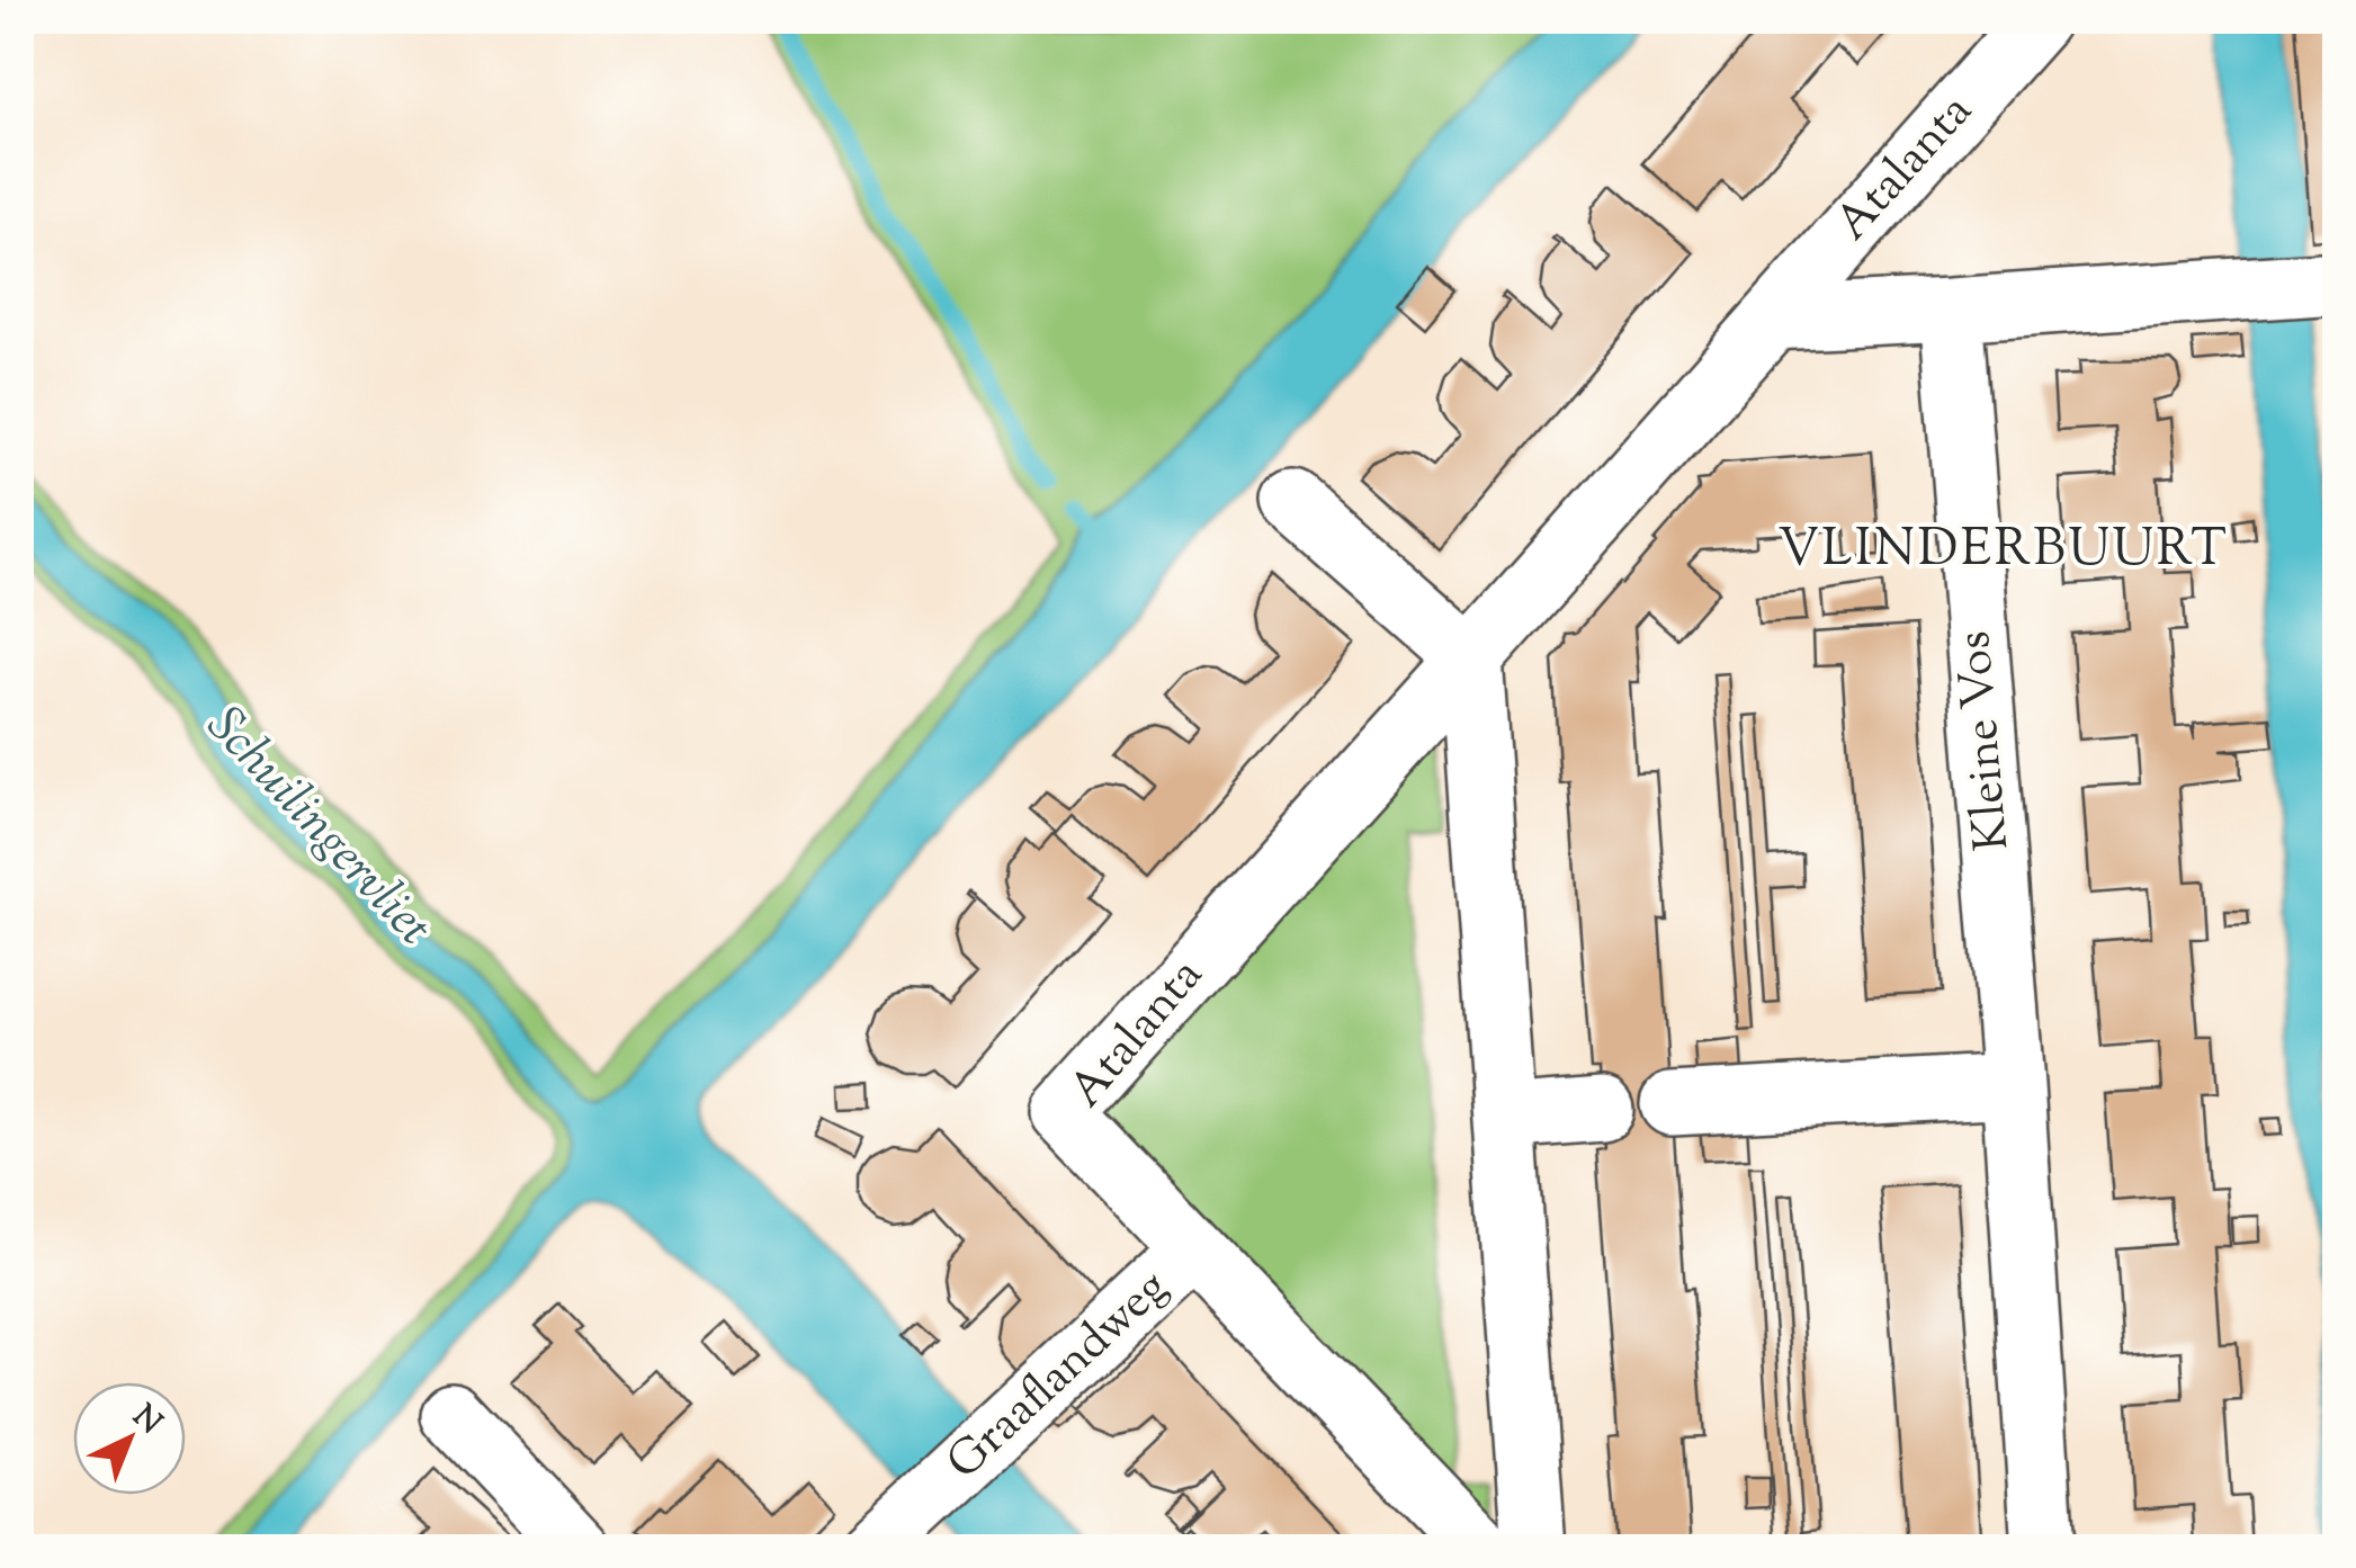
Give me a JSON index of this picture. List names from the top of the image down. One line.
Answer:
{"streets":{"street":["Atalanta","Kleine Vos","Graaflandweg"]},"crossings":[["Atalanta","Kleine Vos"],["Atalanta","Graaflandweg"]],"districts":["VLINDERBUURT"],"water":["Schuilingervliet"],"north":"top right"}
